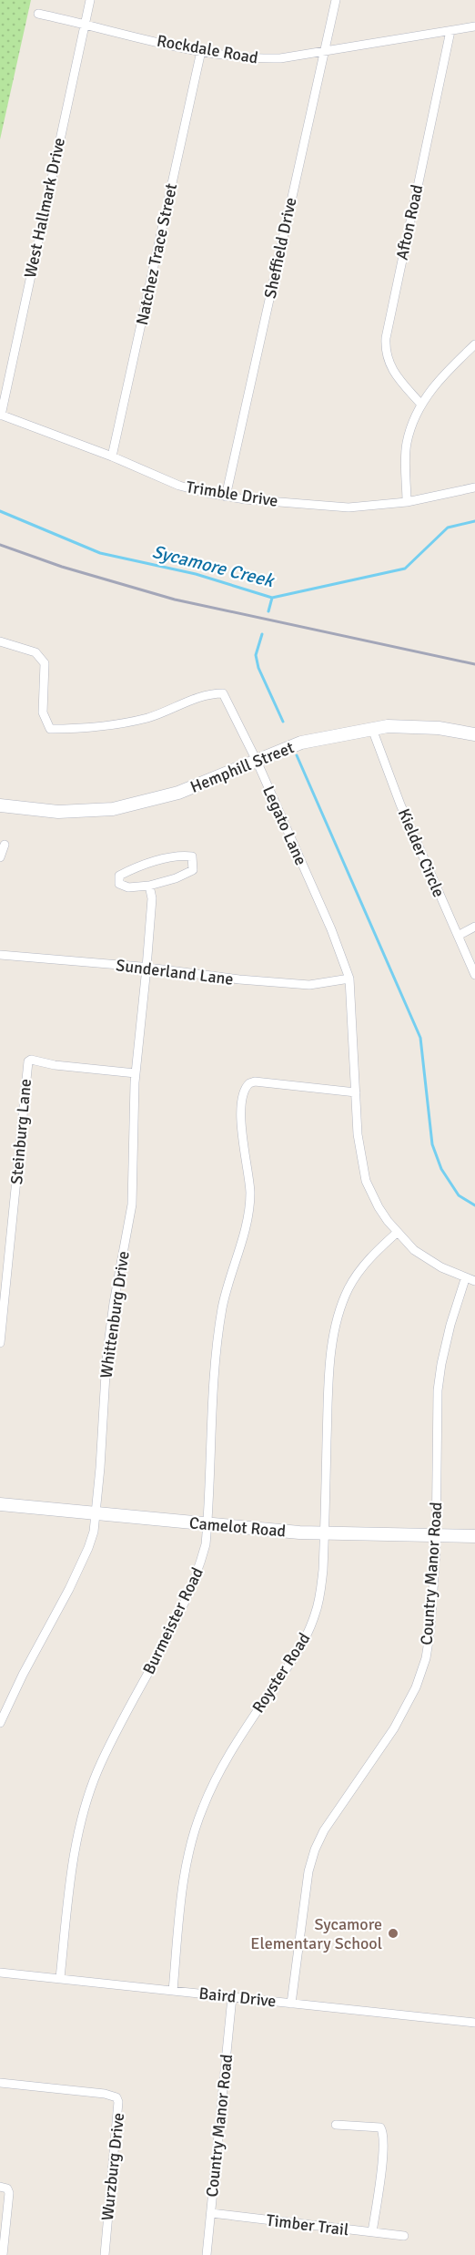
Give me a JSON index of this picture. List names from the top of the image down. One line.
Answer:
{"streets":{"street":["Rockdale Road","West Hallmark Drive","Afton Road","Sheffield Drive","Natchez Trace Street","Trimble Drive","Hemphill Street","Legato Lane","Kielder Circle","Sunderland Lane","Steinburg Lane","Whittenburg Drive","Camelot Road","Country Manor Road","Burmeister Road","Royster Road","Baird Drive","Wurzburg Drive","Timber Trail"]},"crossings":[["Rockdale Road","West Hallmark Drive"],["Rockdale Road","Afton Road"],["Rockdale Road","Sheffield Drive"],["Rockdale Road","Natchez Trace Street"],["West Hallmark Drive","Trimble Drive"],["Sheffield Drive","Trimble Drive"],["Natchez Trace Street","Trimble Drive"],["Hemphill Street","Legato Lane"],["Hemphill Street","Kielder Circle"],["Legato Lane","Sunderland Lane"],["Legato Lane","Country Manor Road"],["Legato Lane","Burmeister Road"],["Legato Lane","Royster Road"],["Sunderland Lane","Whittenburg Drive"],["Steinburg Lane","Whittenburg Drive"],["Whittenburg Drive","Camelot Road"],["Camelot Road","Country Manor Road"],["Camelot Road","Burmeister Road"],["Camelot Road","Royster Road"],["Country Manor Road","Baird Drive"],["Country Manor Road","Timber Trail"],["Burmeister Road","Baird Drive"],["Royster Road","Baird Drive"]],"water":["Sycamore Creek"],"places":["Sycamore Elementary School"]}
